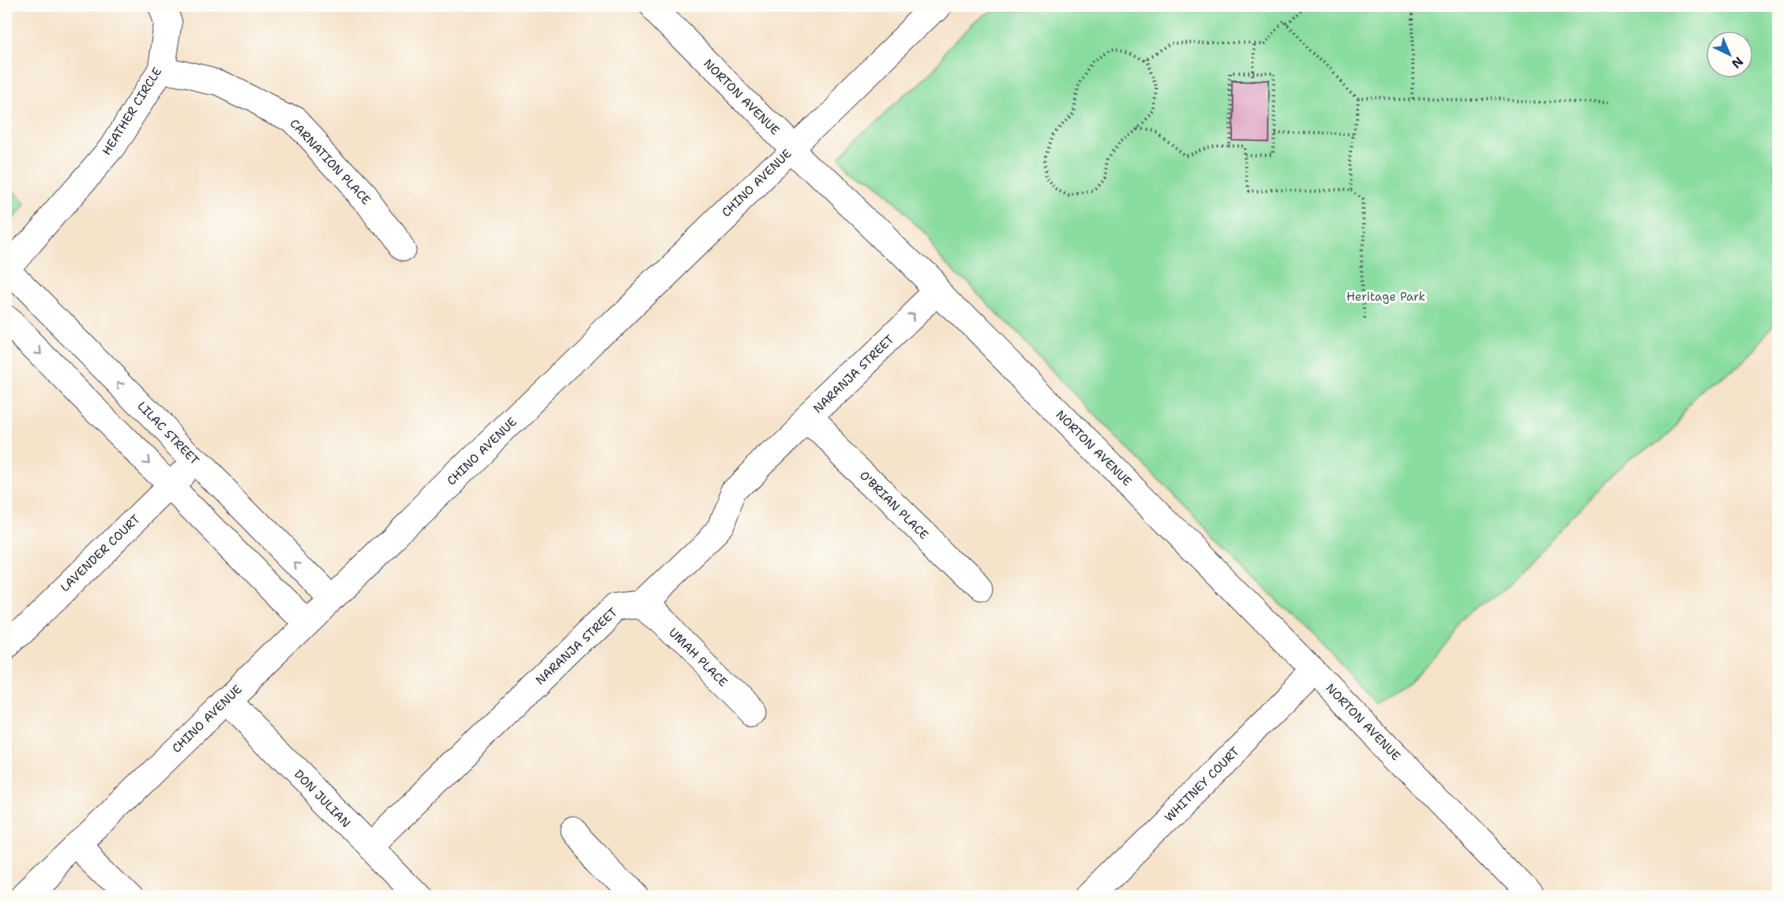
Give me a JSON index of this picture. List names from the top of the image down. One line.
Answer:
{"streets":{"street":["NORTON AVENUE","HEATHER CIRCLE","CARNATION PLACE","CHINO AVENUE","NARANJA STREET","LILAC STREET","O'BRIAN PLACE","LAVENDER COURT","UMAH PLACE","WHITNEY COURT","DON JULIAN"]},"crossings":[["NORTON AVENUE","CHINO AVENUE"],["NORTON AVENUE","NARANJA STREET"],["NORTON AVENUE","WHITNEY COURT"],["HEATHER CIRCLE","CARNATION PLACE"],["HEATHER CIRCLE","LILAC STREET"],["CHINO AVENUE","LILAC STREET"],["CHINO AVENUE","DON JULIAN"],["NARANJA STREET","O'BRIAN PLACE"],["NARANJA STREET","UMAH PLACE"],["NARANJA STREET","DON JULIAN"],["LILAC STREET","LAVENDER COURT"]],"parks":["Heritage Park"],"north":"bottom right"}
